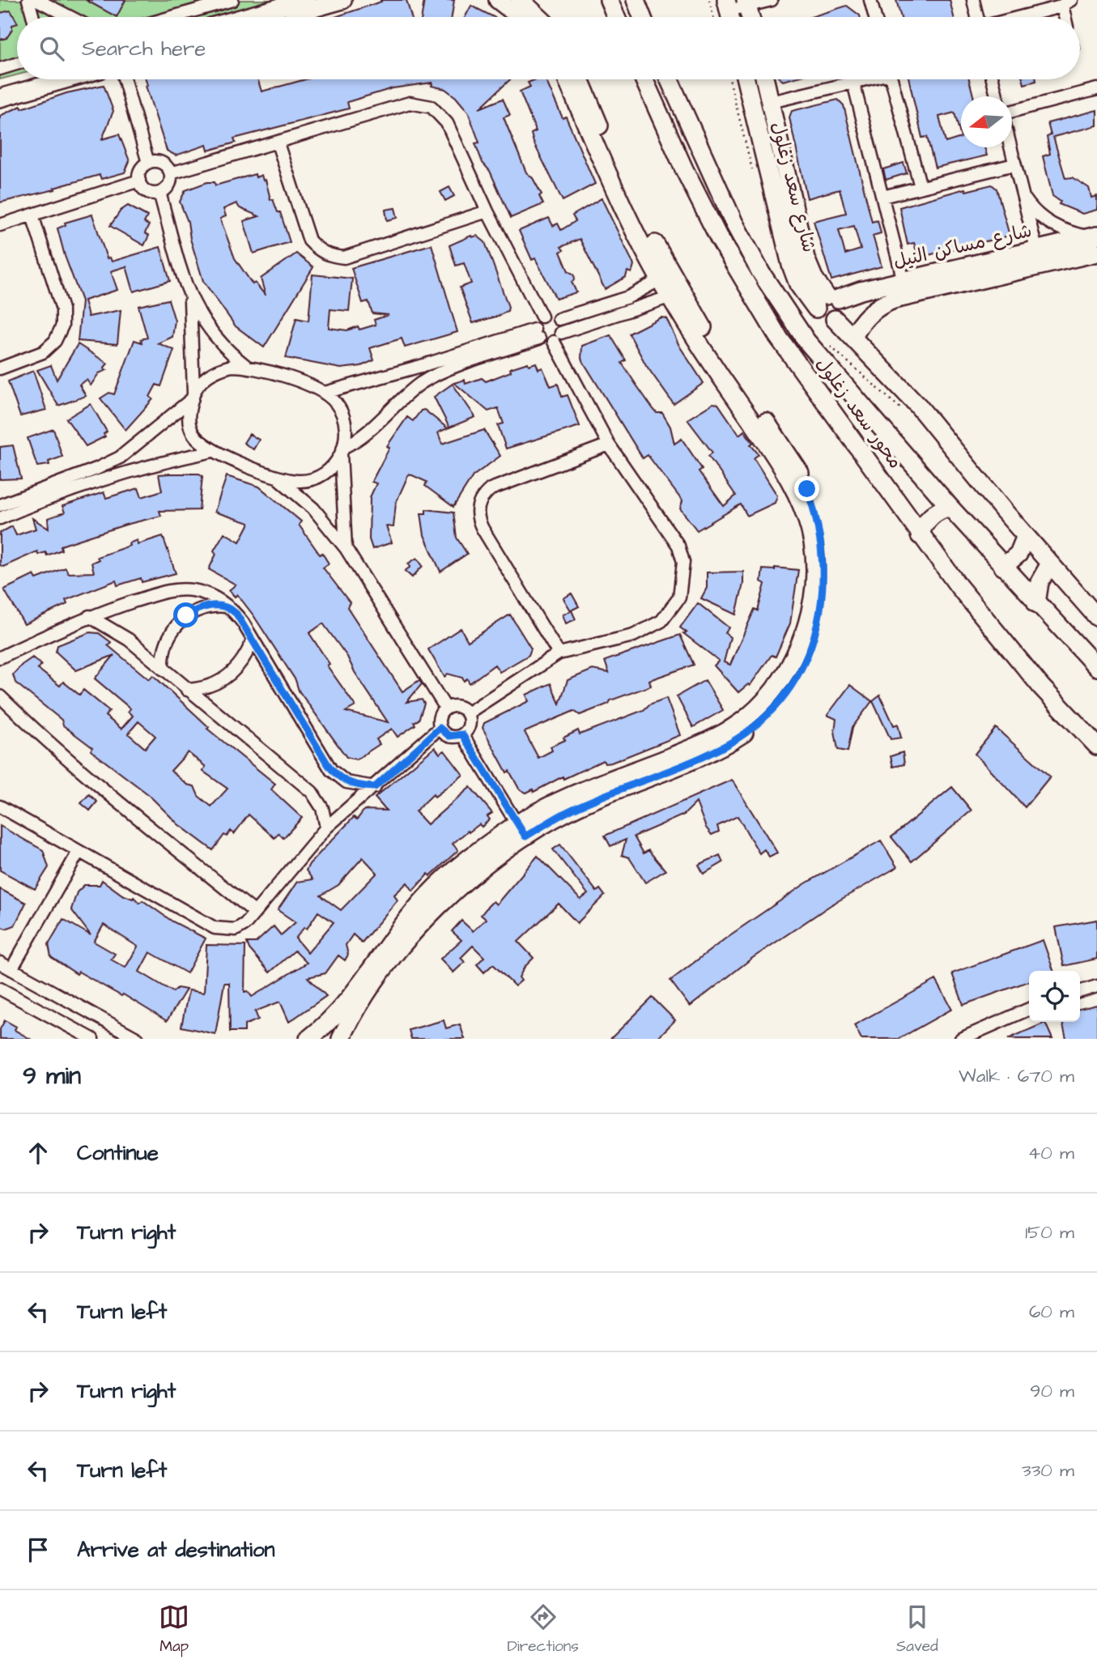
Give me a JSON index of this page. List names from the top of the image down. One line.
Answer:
{"streets":{"street":["شارع سعد زغلول","شارع مساكن النيل","محور سعد زغلول"]},"crossings":[["شارع سعد زغلول","شارع مساكن النيل"]],"north":"left","page":{"search":"Search here","heading":["9 min","Walk · 670 m"],"list":[["Continue","40 m"],["Turn right","150 m"],["Turn left","60 m"],["Turn right","90 m"],["Turn left","330 m"],"Arrive at destination"],"nav":["Map","Directions","Saved"]}}
